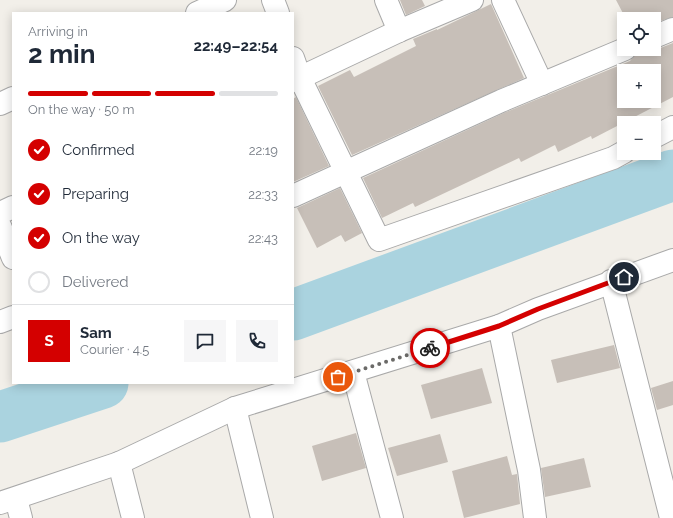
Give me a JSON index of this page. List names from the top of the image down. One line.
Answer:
{"page":{"map_buttons":["+","−"],"heading":["2 min","Arriving in","22:49–22:54"],"panel":["Sam","Courier · 4.5"],"bar":"On the way · 50 m","list":[["Confirmed","22:19"],["Preparing","22:33"],["On the way","22:43"],"Delivered"],"round":"S"}}
